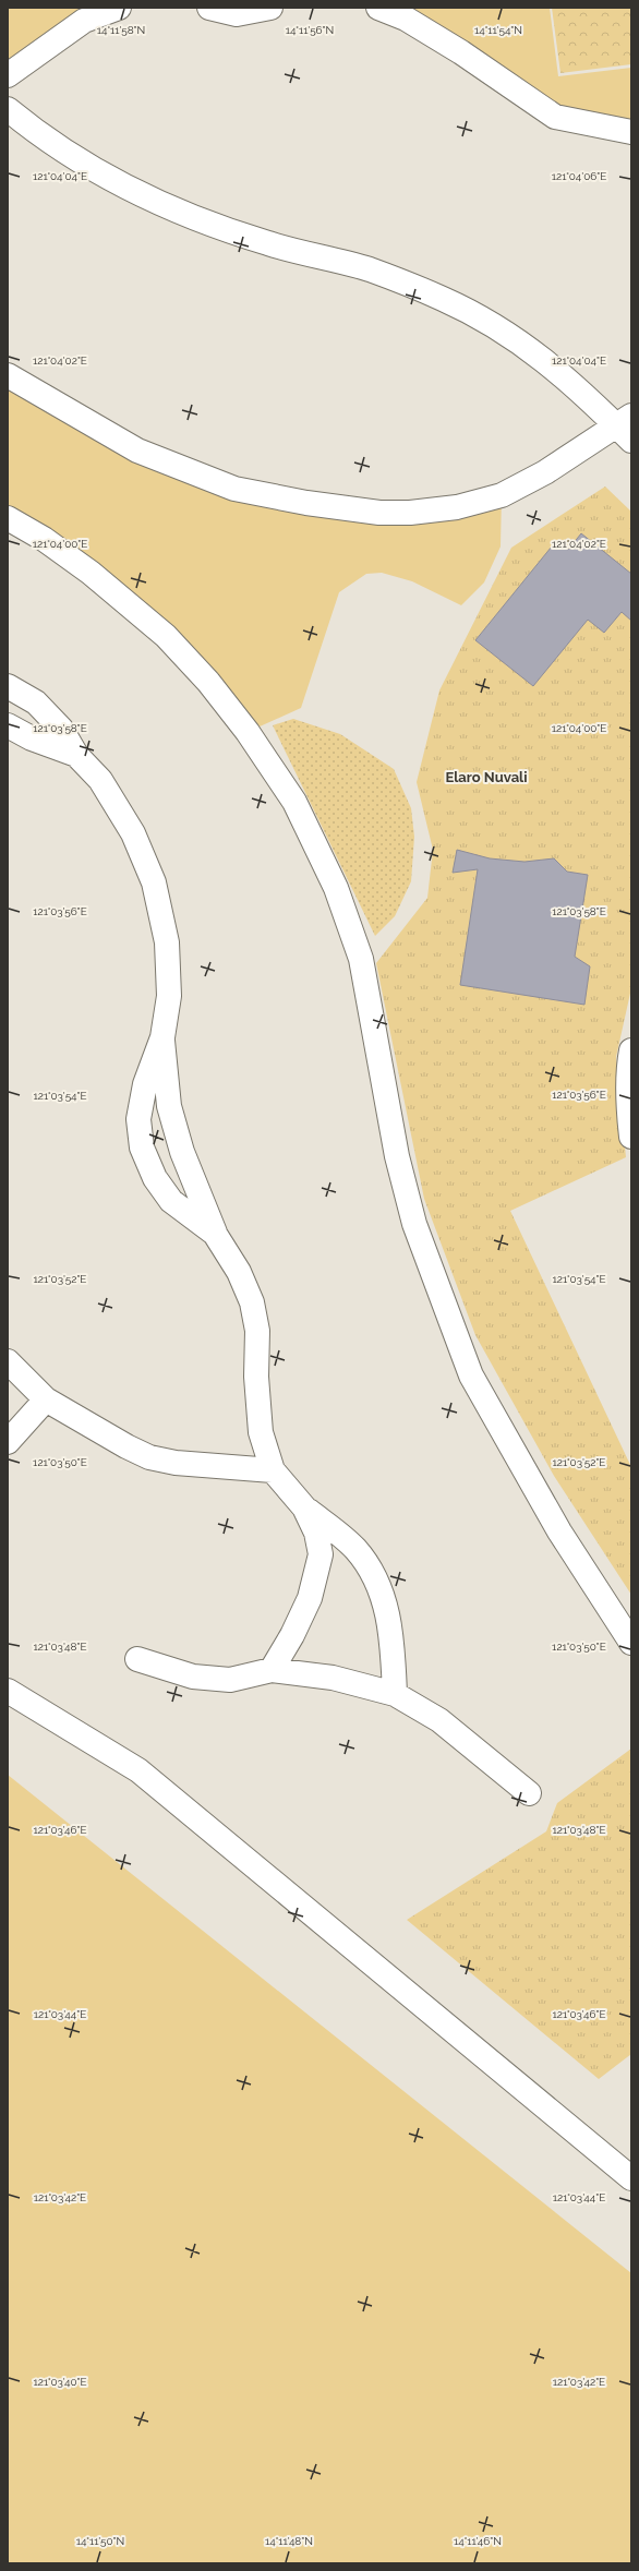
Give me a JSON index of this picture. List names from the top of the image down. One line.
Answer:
{"districts":["Elaro Nuvali"],"coordinates":["14°11'58\"N","14°11'56\"N","14°11'54\"N","121°04'06\"E","121°04'04\"E","121°04'02\"E","121°04'00\"E","121°03'58\"E","121°03'56\"E","121°03'54\"E","121°03'52\"E","121°03'50\"E","121°03'48\"E","121°03'46\"E","121°03'44\"E","121°03'42\"E","121°03'40\"E","14°11'50\"N","14°11'48\"N","14°11'46\"N"]}
